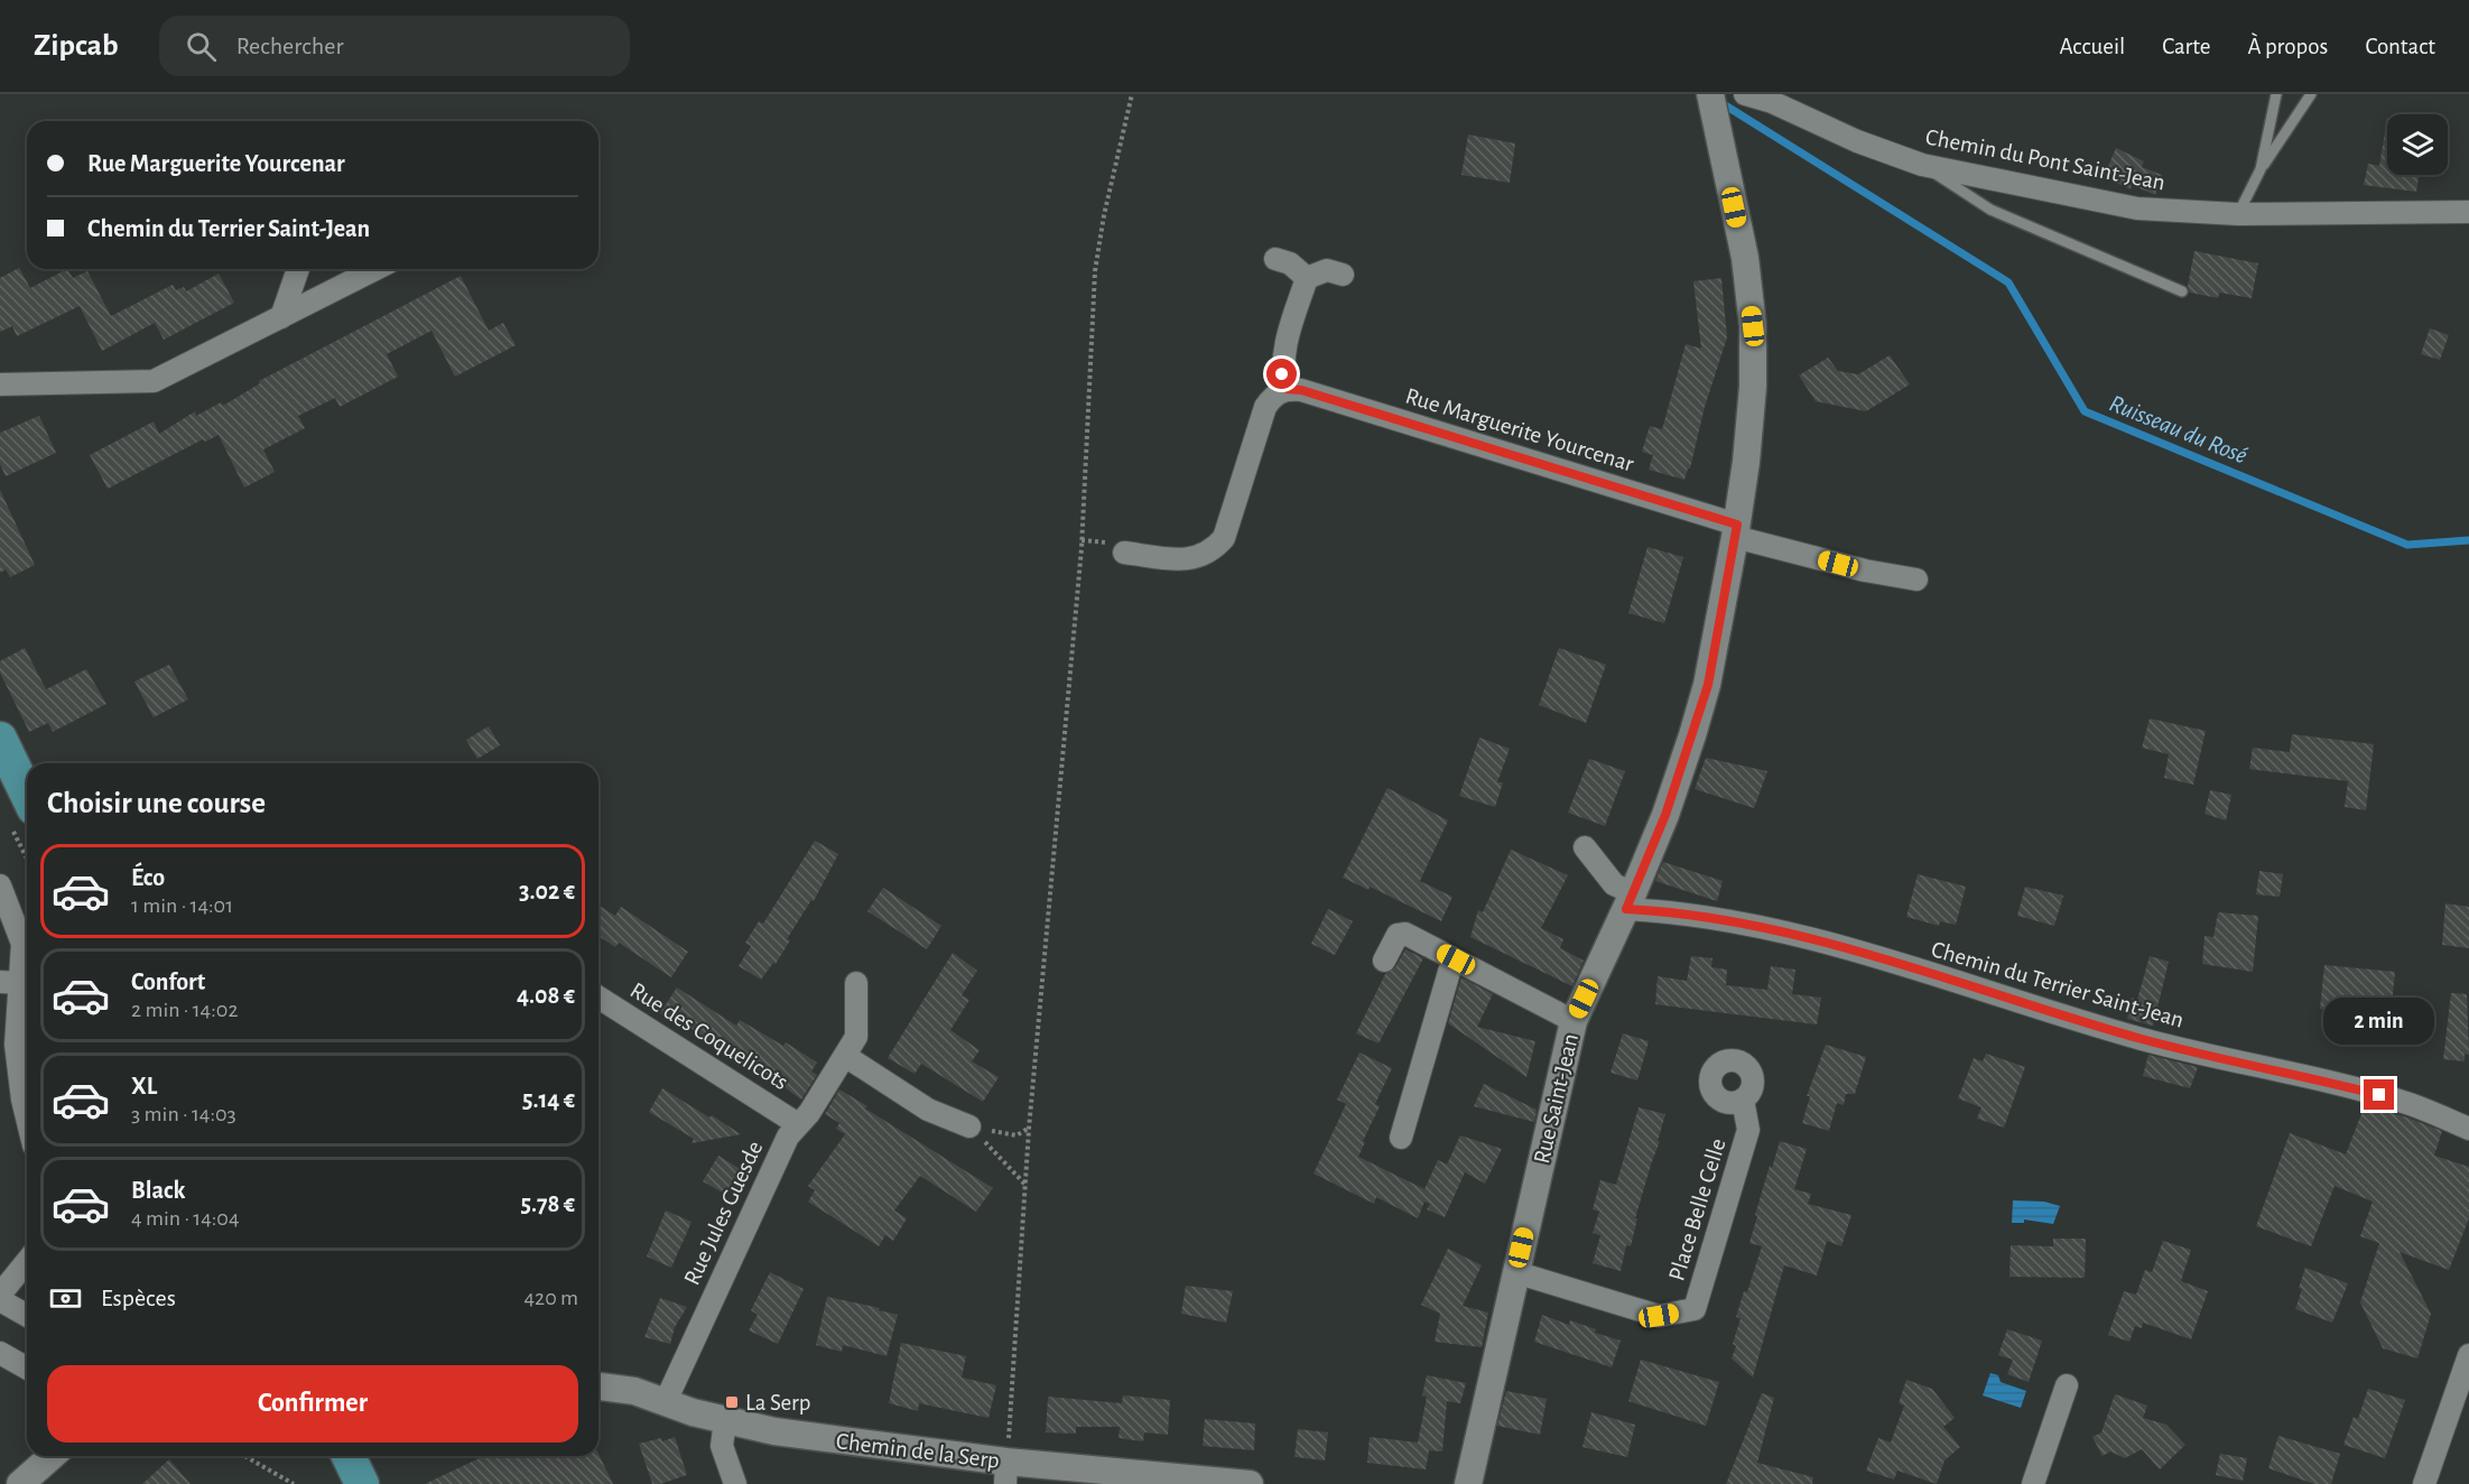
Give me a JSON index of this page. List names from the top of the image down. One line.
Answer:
{"streets":{"street":["Chemin du Pont Saint-Jean","Rue Marguerite Yourcenar","Chemin du Terrier Saint-Jean","Rue des Coquelicots","Rue Saint-Jean","Place Belle Celle","Rue Jules Guesde","Chemin de la Serp"]},"crossings":[["Rue Marguerite Yourcenar","Rue Saint-Jean"],["Chemin du Terrier Saint-Jean","Rue Saint-Jean"],["Rue des Coquelicots","Rue Jules Guesde"],["Rue Saint-Jean","Place Belle Celle"],["Rue Jules Guesde","Chemin de la Serp"]],"water":["Ruisseau du Rosé"],"places":{"transit":["La Serp"]},"page":{"header":"Zipcab","search":"Rechercher","nav":["Accueil","Carte","À propos","Contact"],"banner":["Rue Marguerite Yourcenar","Chemin du Terrier Saint-Jean"],"heading":"Choisir une course","list":[{"name":"Éco","note":"1 min · 14:01","value":"3.02 €"},{"name":"Confort","note":"2 min · 14:02","value":"4.08 €"},{"name":"XL","note":"3 min · 14:03","value":"5.14 €"},{"name":"Black","note":"4 min · 14:04","value":"5.78 €"}],"bubble":"2 min","pay":["Espèces","420 m"],"buttons":"Confirmer"}}
